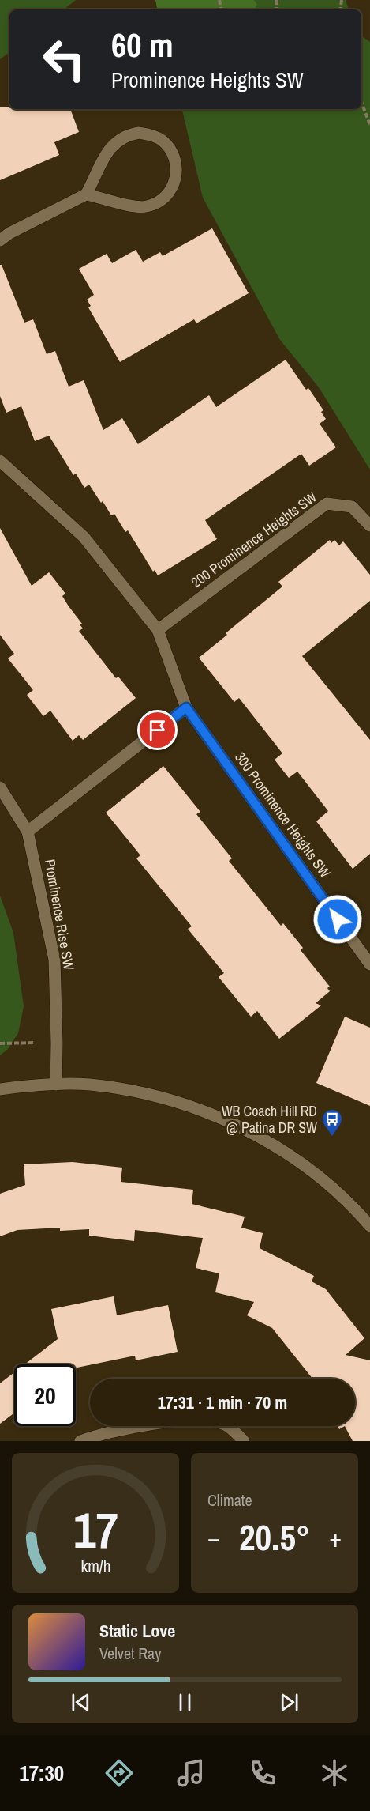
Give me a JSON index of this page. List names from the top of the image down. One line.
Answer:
{"streets":{"street":["200 Prominence Heights SW","300 Prominence Heights SW","Prominence Rise SW"]},"crossings":[["200 Prominence Heights SW","300 Prominence Heights SW"]],"places":{"bus stop":["WB Coach Hill RD @ Patina DR SW"]},"page":{"turn":["60 m","Prominence Heights SW"],"limit":"20","trip":"17:31 · 1 min · 70 m","tile":"Climate","heat":["−","20.5°","+"],"song":["Static Love","Velvet Ray"],"tabs":"17:30","gauge":["17","km/h"]}}
